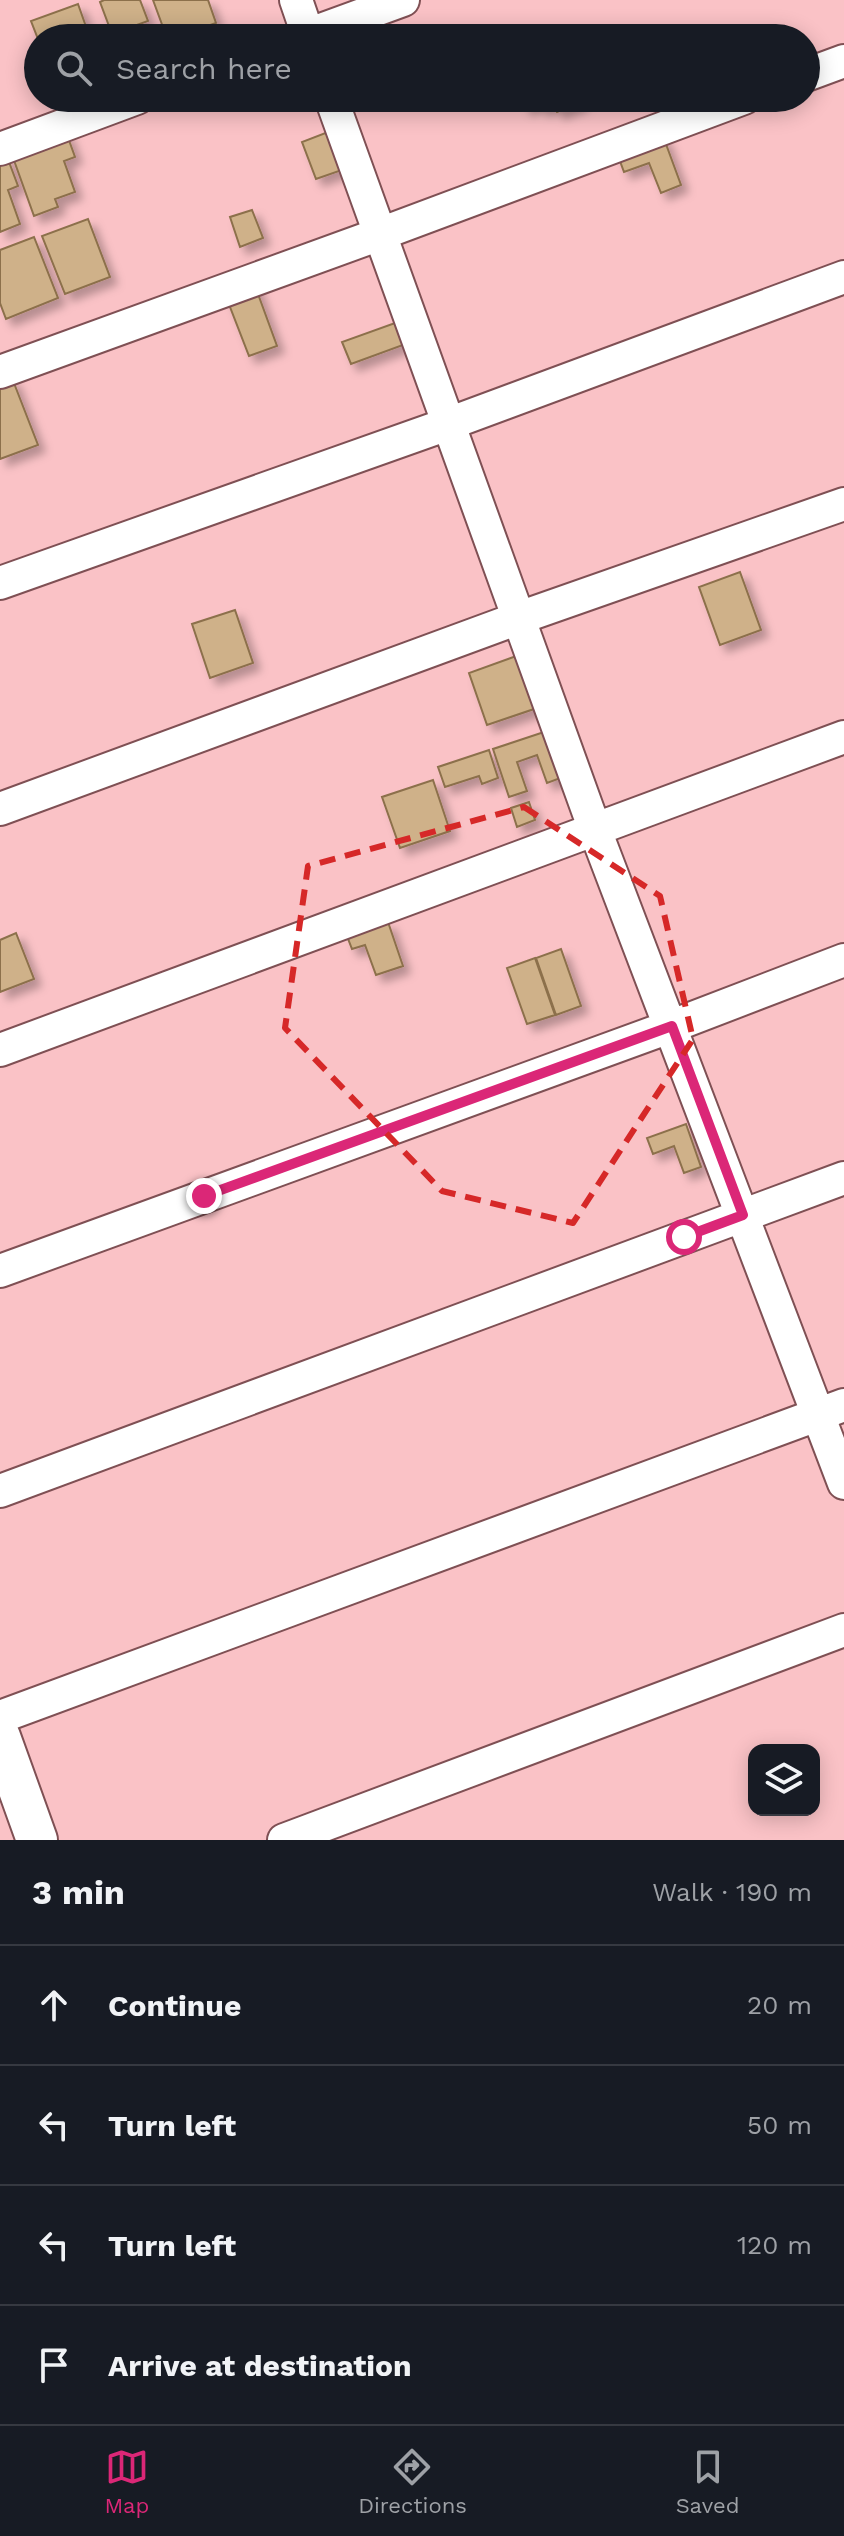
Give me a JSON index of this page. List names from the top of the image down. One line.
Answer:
{"page":{"search":"Search here","heading":["3 min","Walk · 190 m"],"list":[["Continue","20 m"],["Turn left","50 m"],["Turn left","120 m"],"Arrive at destination"],"nav":["Map","Directions","Saved"]}}
